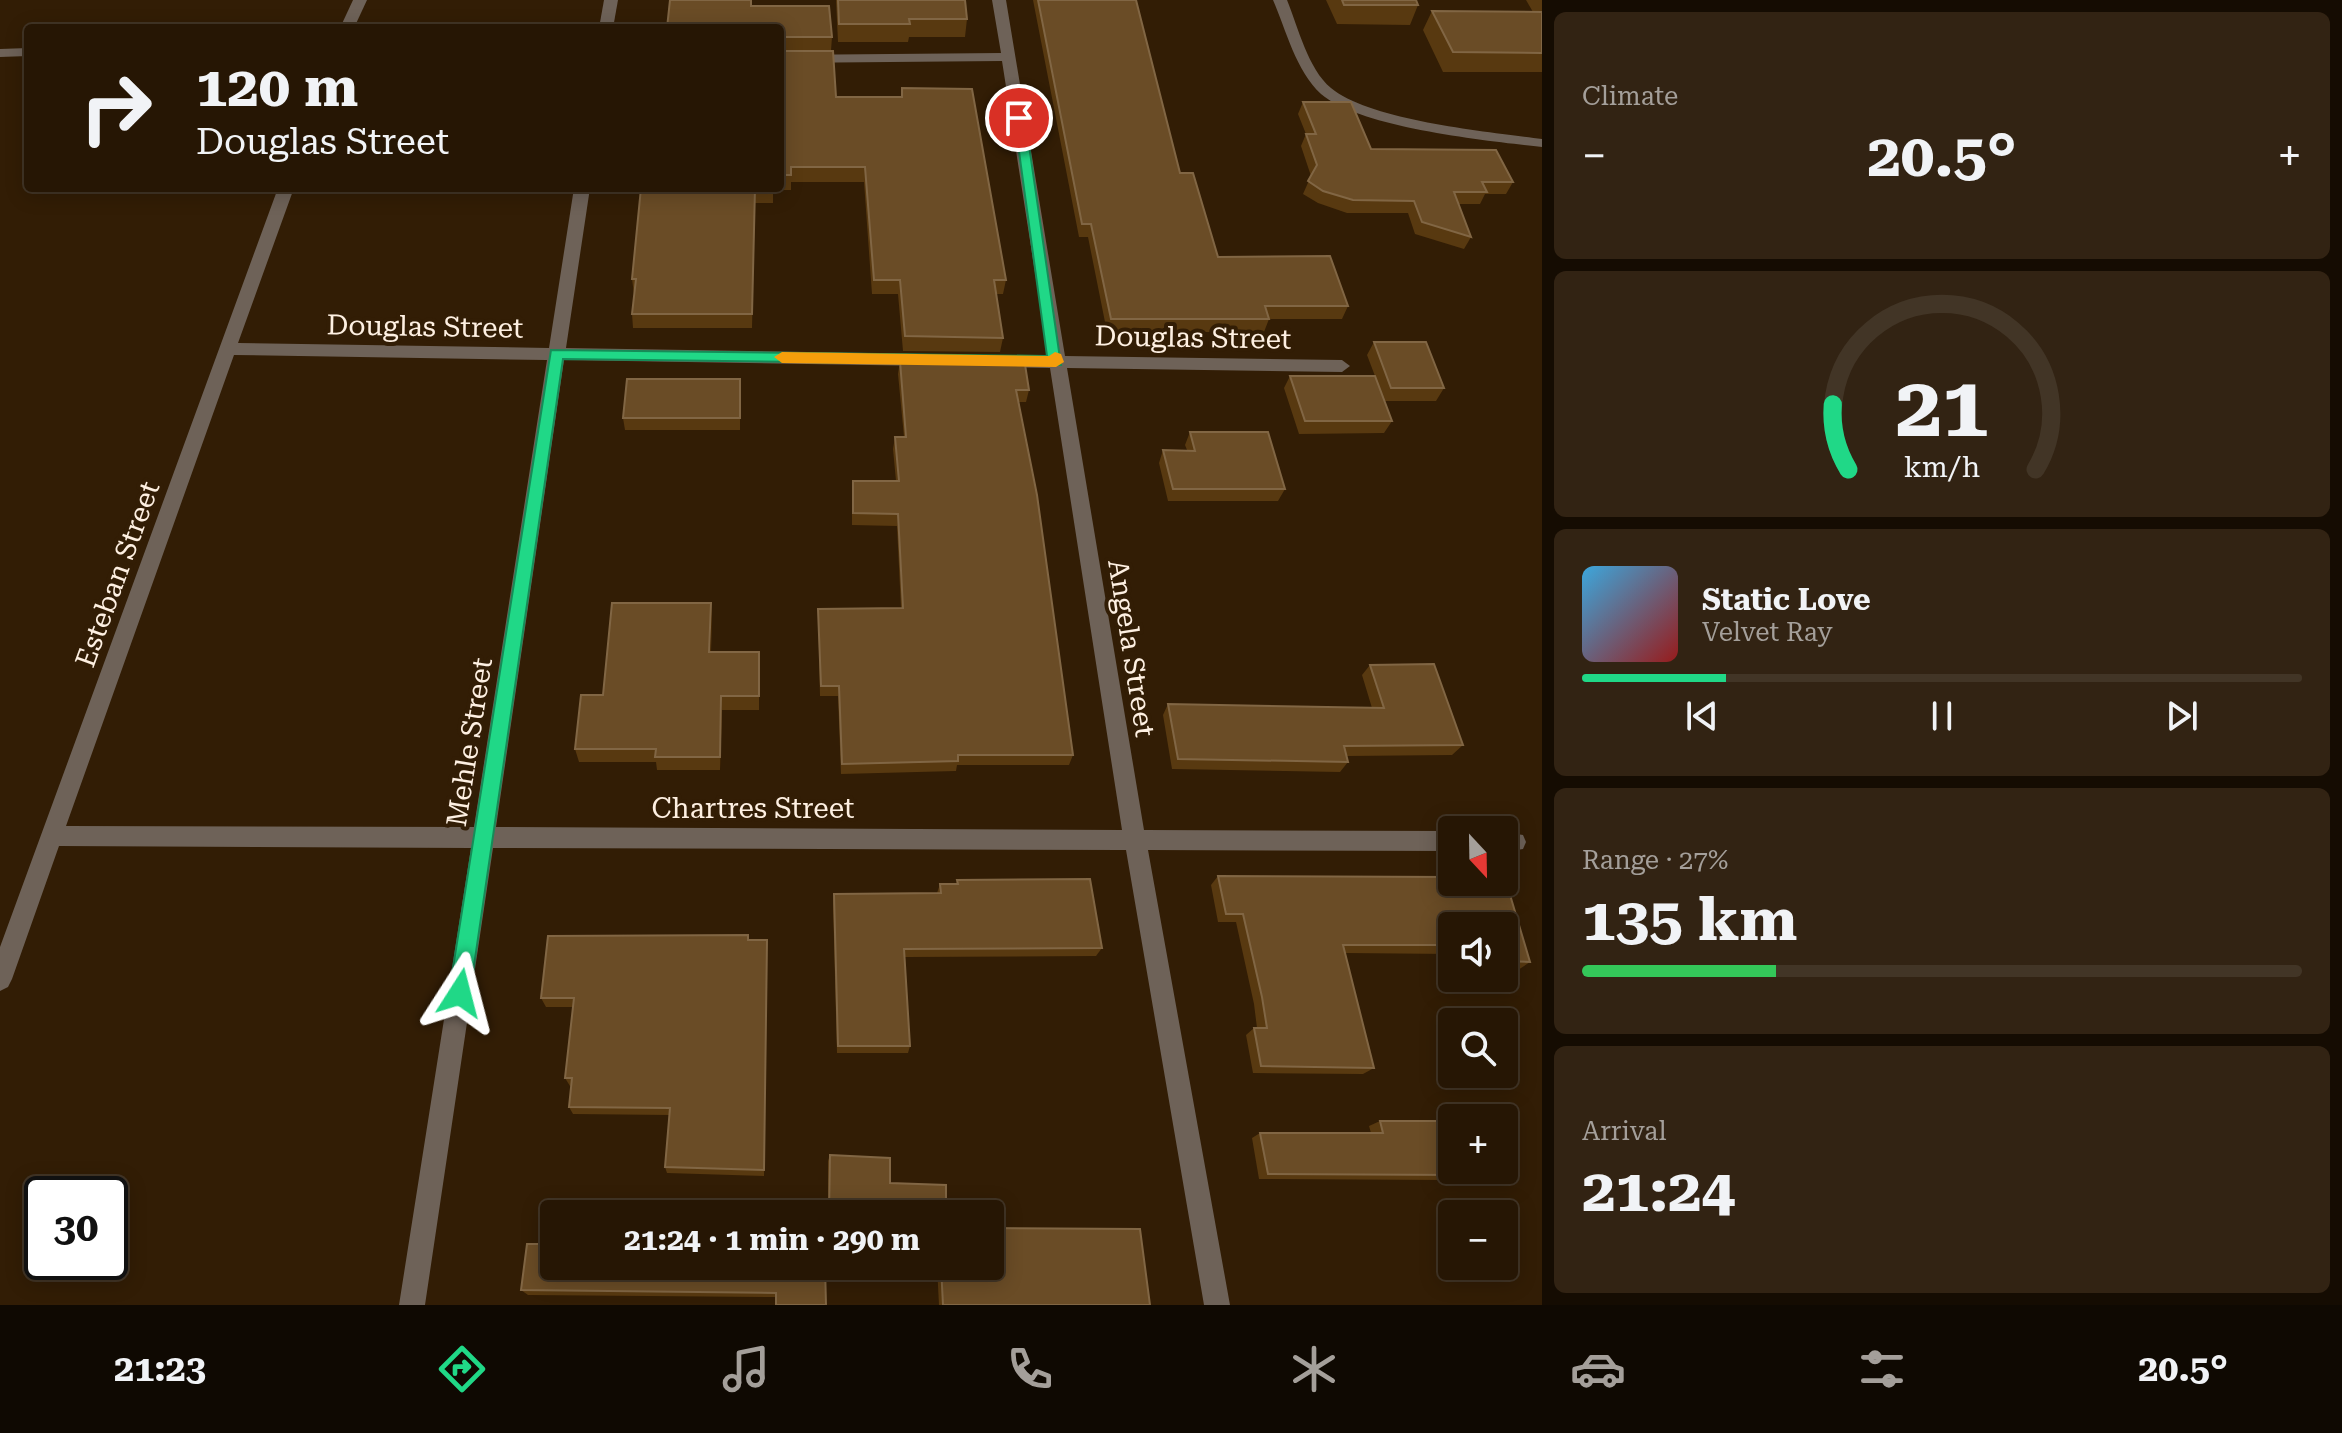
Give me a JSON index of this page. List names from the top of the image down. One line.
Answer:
{"streets":{"street":["Douglas Street","Esteban Street","Angela Street","Mehle Street","Chartres Street"]},"crossings":[["Douglas Street","Esteban Street"],["Douglas Street","Angela Street"],["Douglas Street","Mehle Street"],["Esteban Street","Chartres Street"],["Angela Street","Chartres Street"],["Mehle Street","Chartres Street"]],"north":"bottom","page":{"tile":["Climate",["Range · 27%","135 km"],["Arrival","21:24"]],"turn":["120 m","Douglas Street"],"heat":["−","20.5°","+"],"song":["Static Love","Velvet Ray"],"map_buttons":["+","−"],"limit":"30","trip":"21:24 · 1 min · 290 m","tabs":["21:23","20.5°"],"gauge":["21","km/h"]}}
